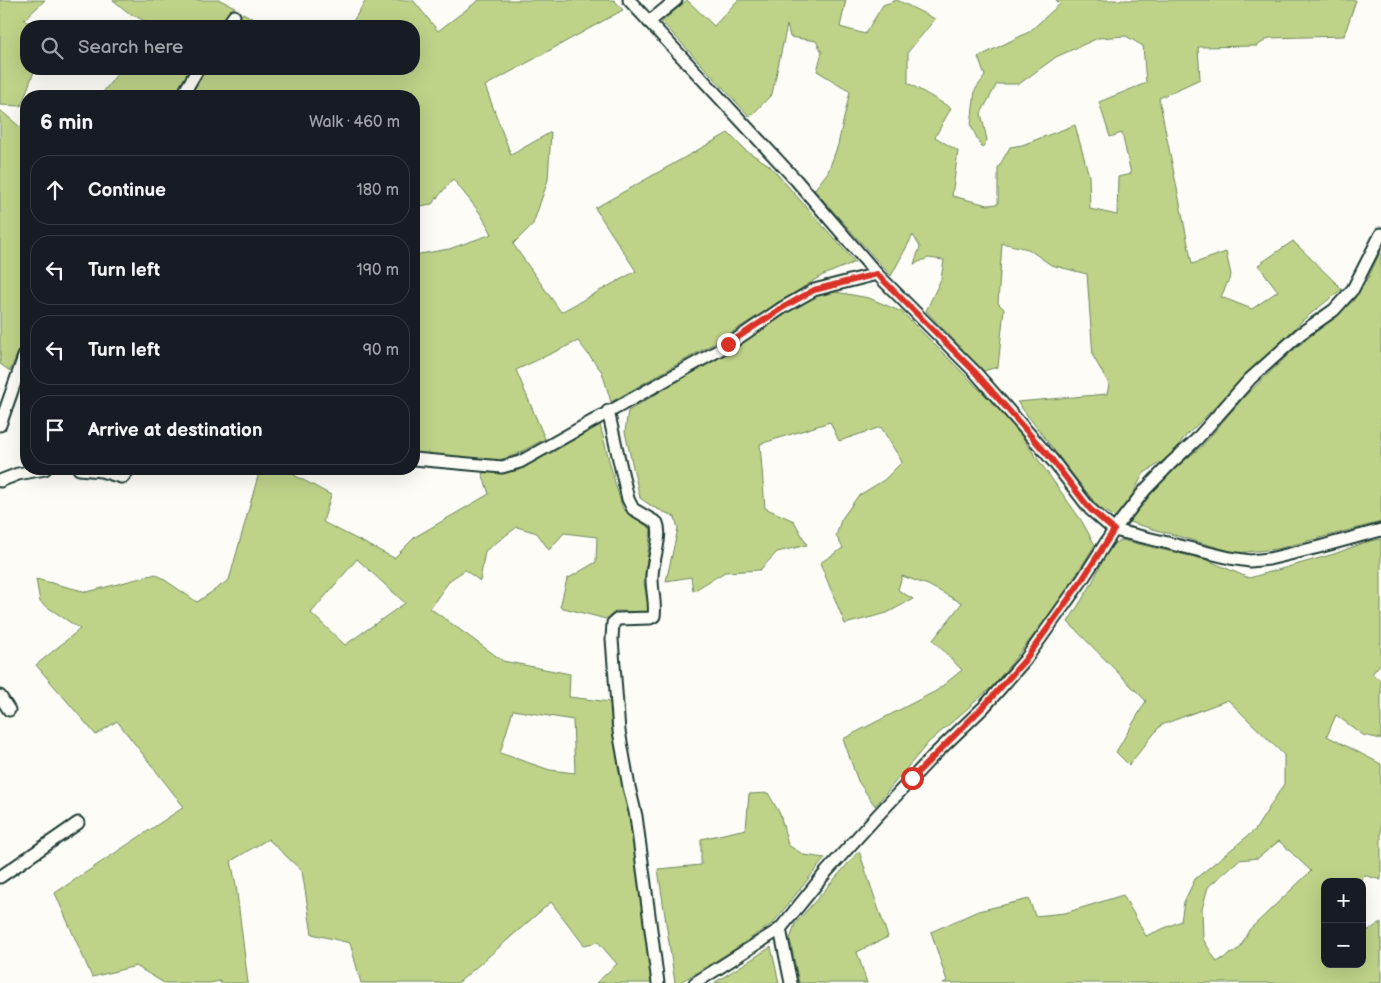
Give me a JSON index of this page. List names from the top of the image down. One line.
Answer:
{"page":{"search":"Search here","heading":["6 min","Walk · 460 m"],"list":[["Continue","180 m"],["Turn left","190 m"],["Turn left","90 m"],"Arrive at destination"],"map_buttons":["+","−"]}}
